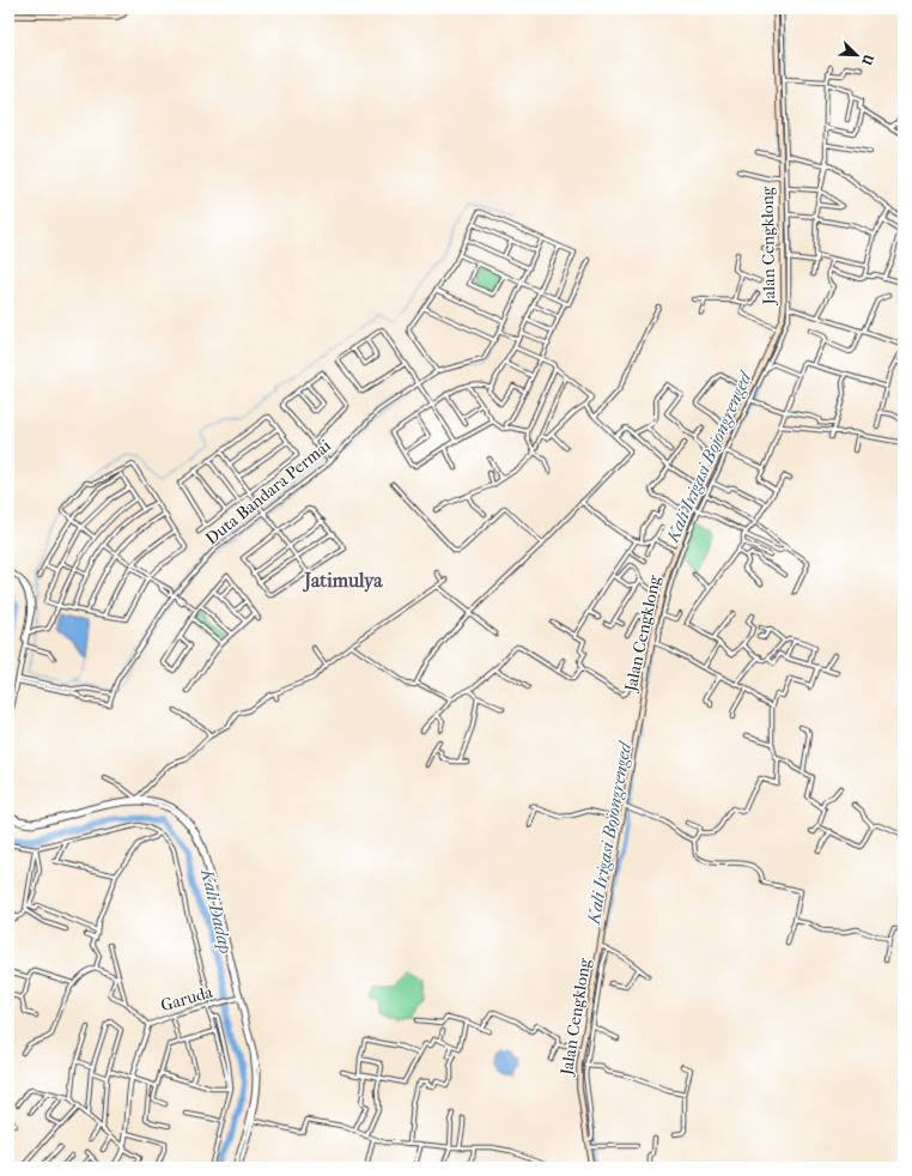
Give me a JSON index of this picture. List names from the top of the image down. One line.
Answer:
{"streets":{"main road":["Jalan Cengklong"],"street":["Duta Bandara Permai","Garuda"]},"districts":["Jatimulya"],"water":["Kali Irigasi Bojongrenged","Kali Dadap"],"north":"bottom right"}
